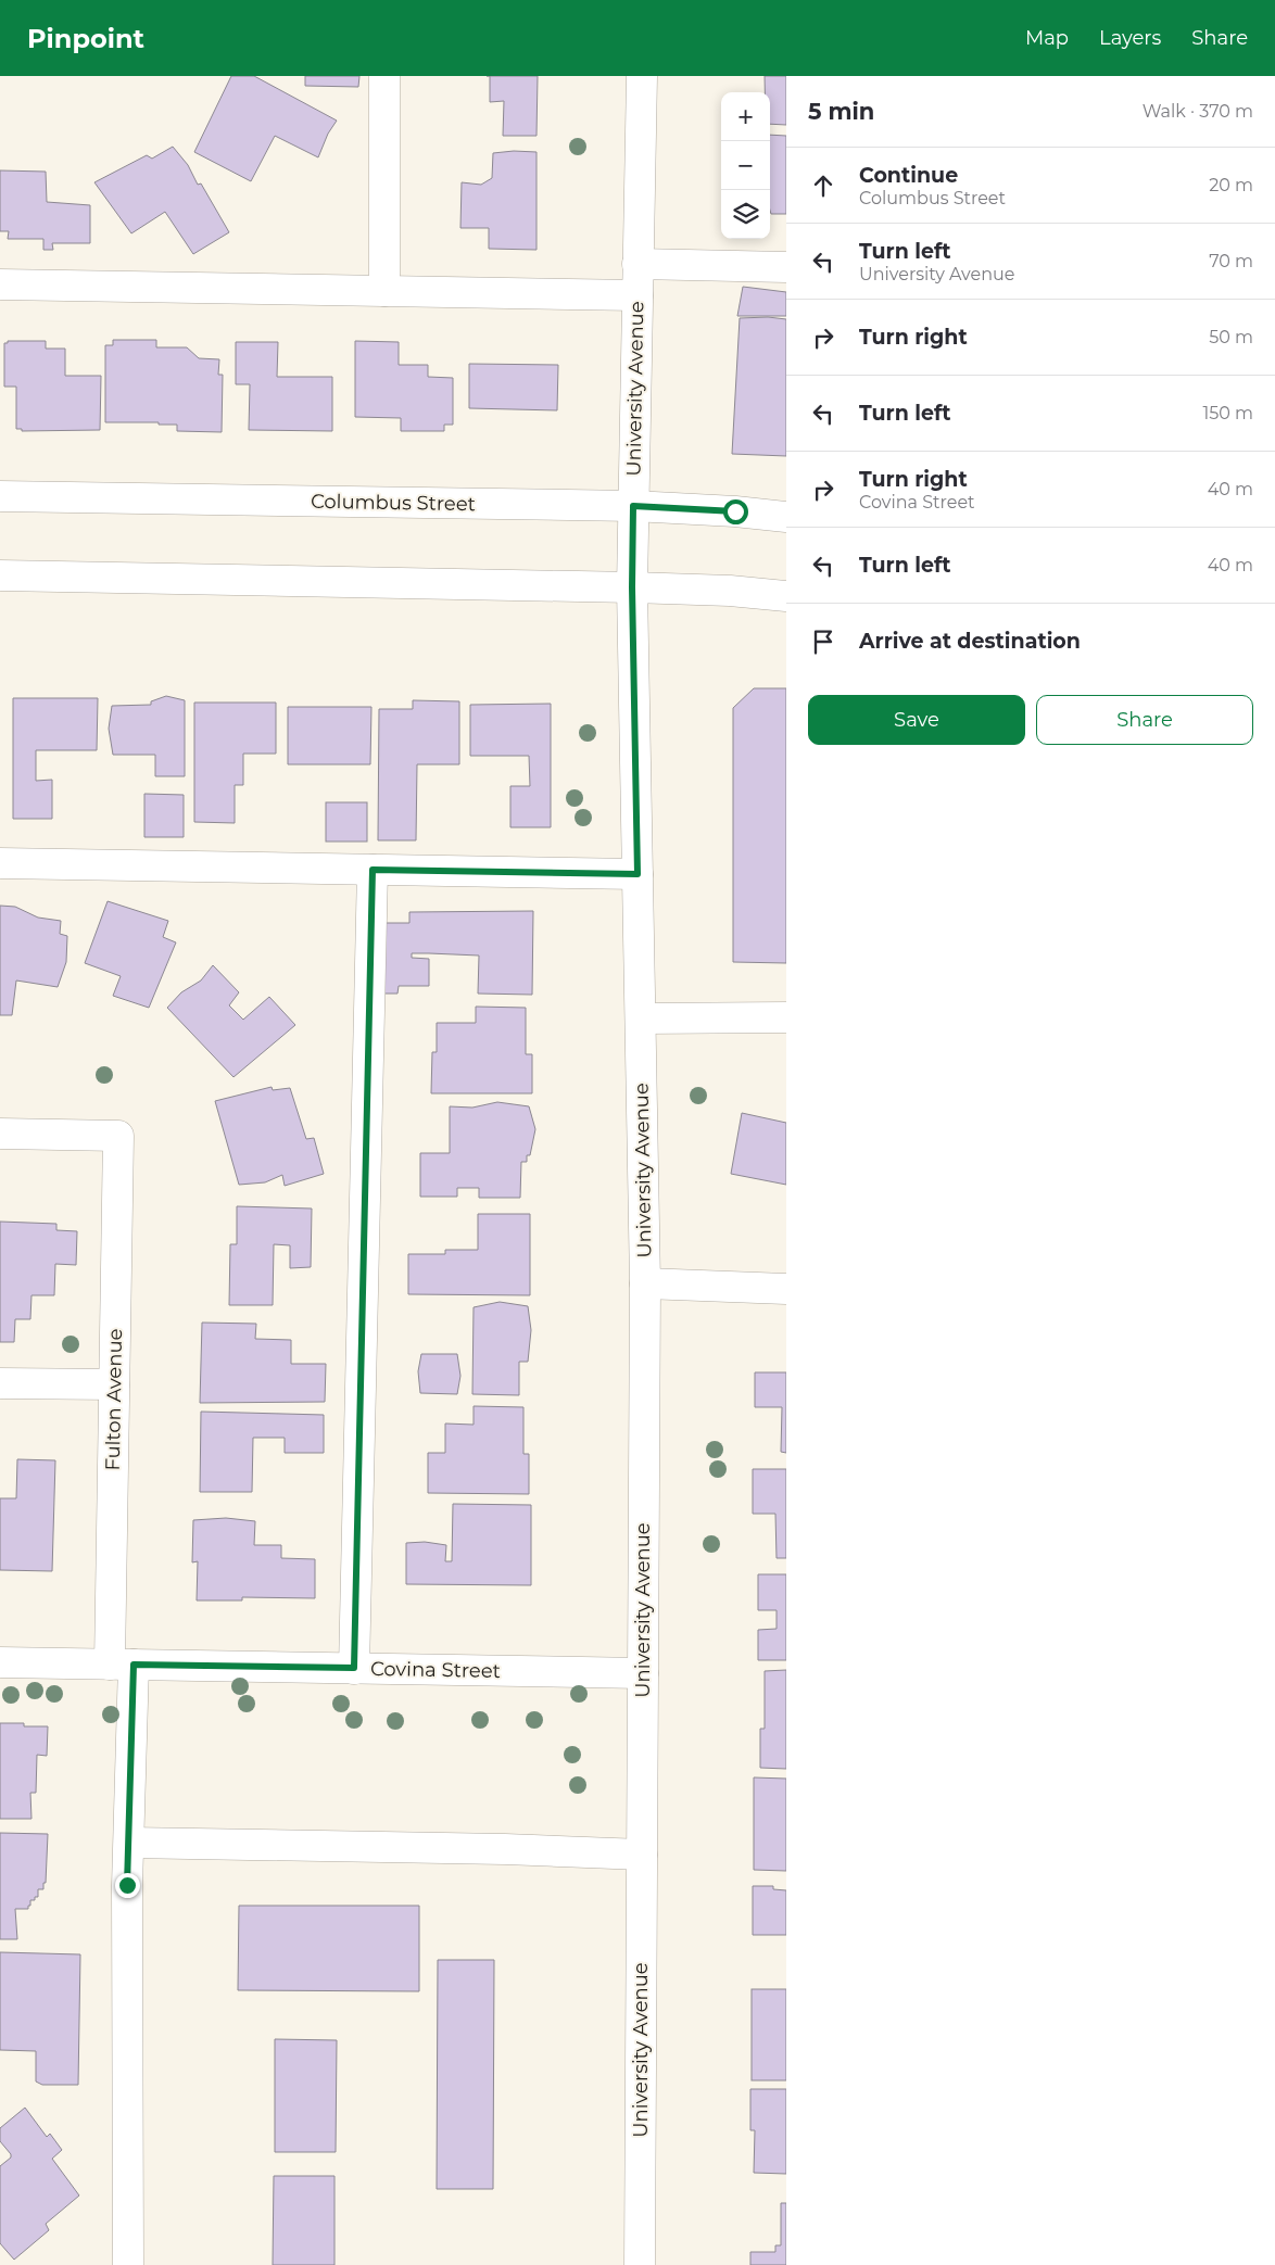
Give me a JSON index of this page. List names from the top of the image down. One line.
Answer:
{"streets":{"street":["University Avenue","Columbus Street","Fulton Avenue","Covina Street"]},"crossings":[["University Avenue","Columbus Street"],["University Avenue","Covina Street"],["Fulton Avenue","Covina Street"]],"page":{"header":"Pinpoint","nav":["Map","Layers","Share"],"heading":["5 min","Walk · 370 m"],"map_buttons":["+","−"],"list":[["Continue","Columbus Street","20 m"],["Turn left","University Avenue","70 m"],["Turn right","50 m"],["Turn left","150 m"],["Turn right","Covina Street","40 m"],["Turn left","40 m"],"Arrive at destination"],"buttons":["Save","Share"]}}
